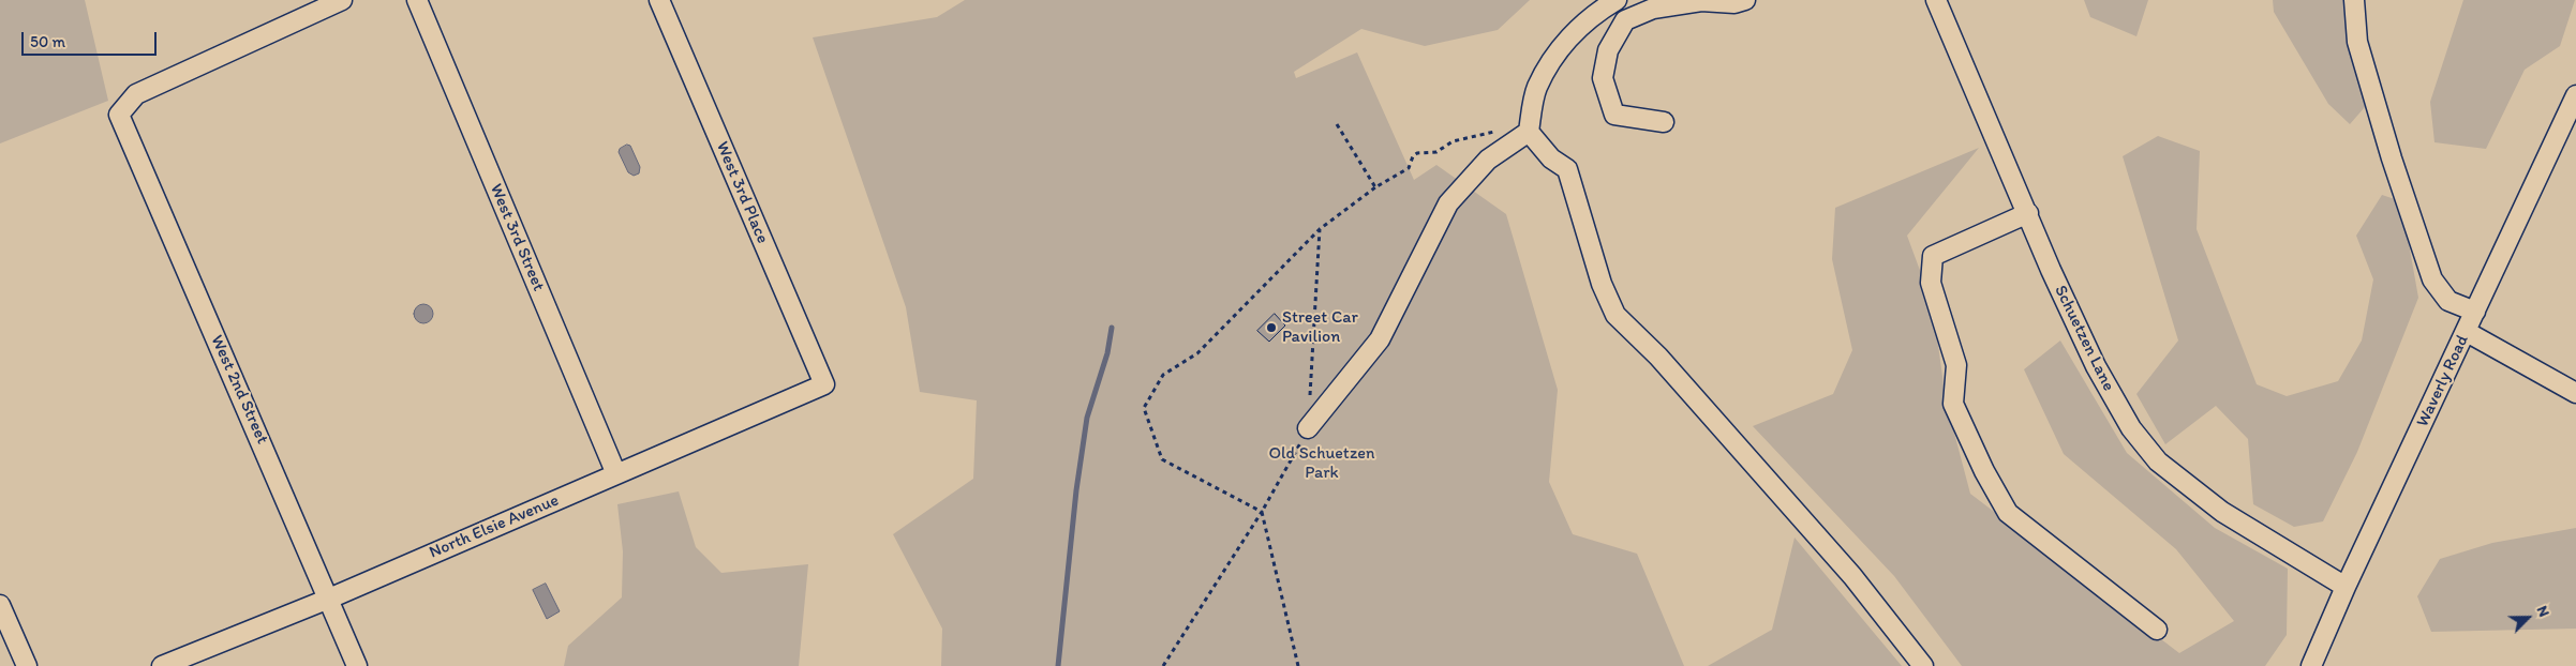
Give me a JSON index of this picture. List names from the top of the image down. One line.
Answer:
{"streets":{"street":["West 3rd Place","West 3rd Street","Schuetzen Lane","Waverly Road","West 2nd Street","North Elsie Avenue"]},"crossings":[["West 3rd Place","North Elsie Avenue"],["West 3rd Street","North Elsie Avenue"],["Schuetzen Lane","Waverly Road"],["West 2nd Street","North Elsie Avenue"]],"parks":["Old Schuetzen Park"],"places":["Street Car Pavilion"],"scale_bar":"50 m","north":"top right"}
